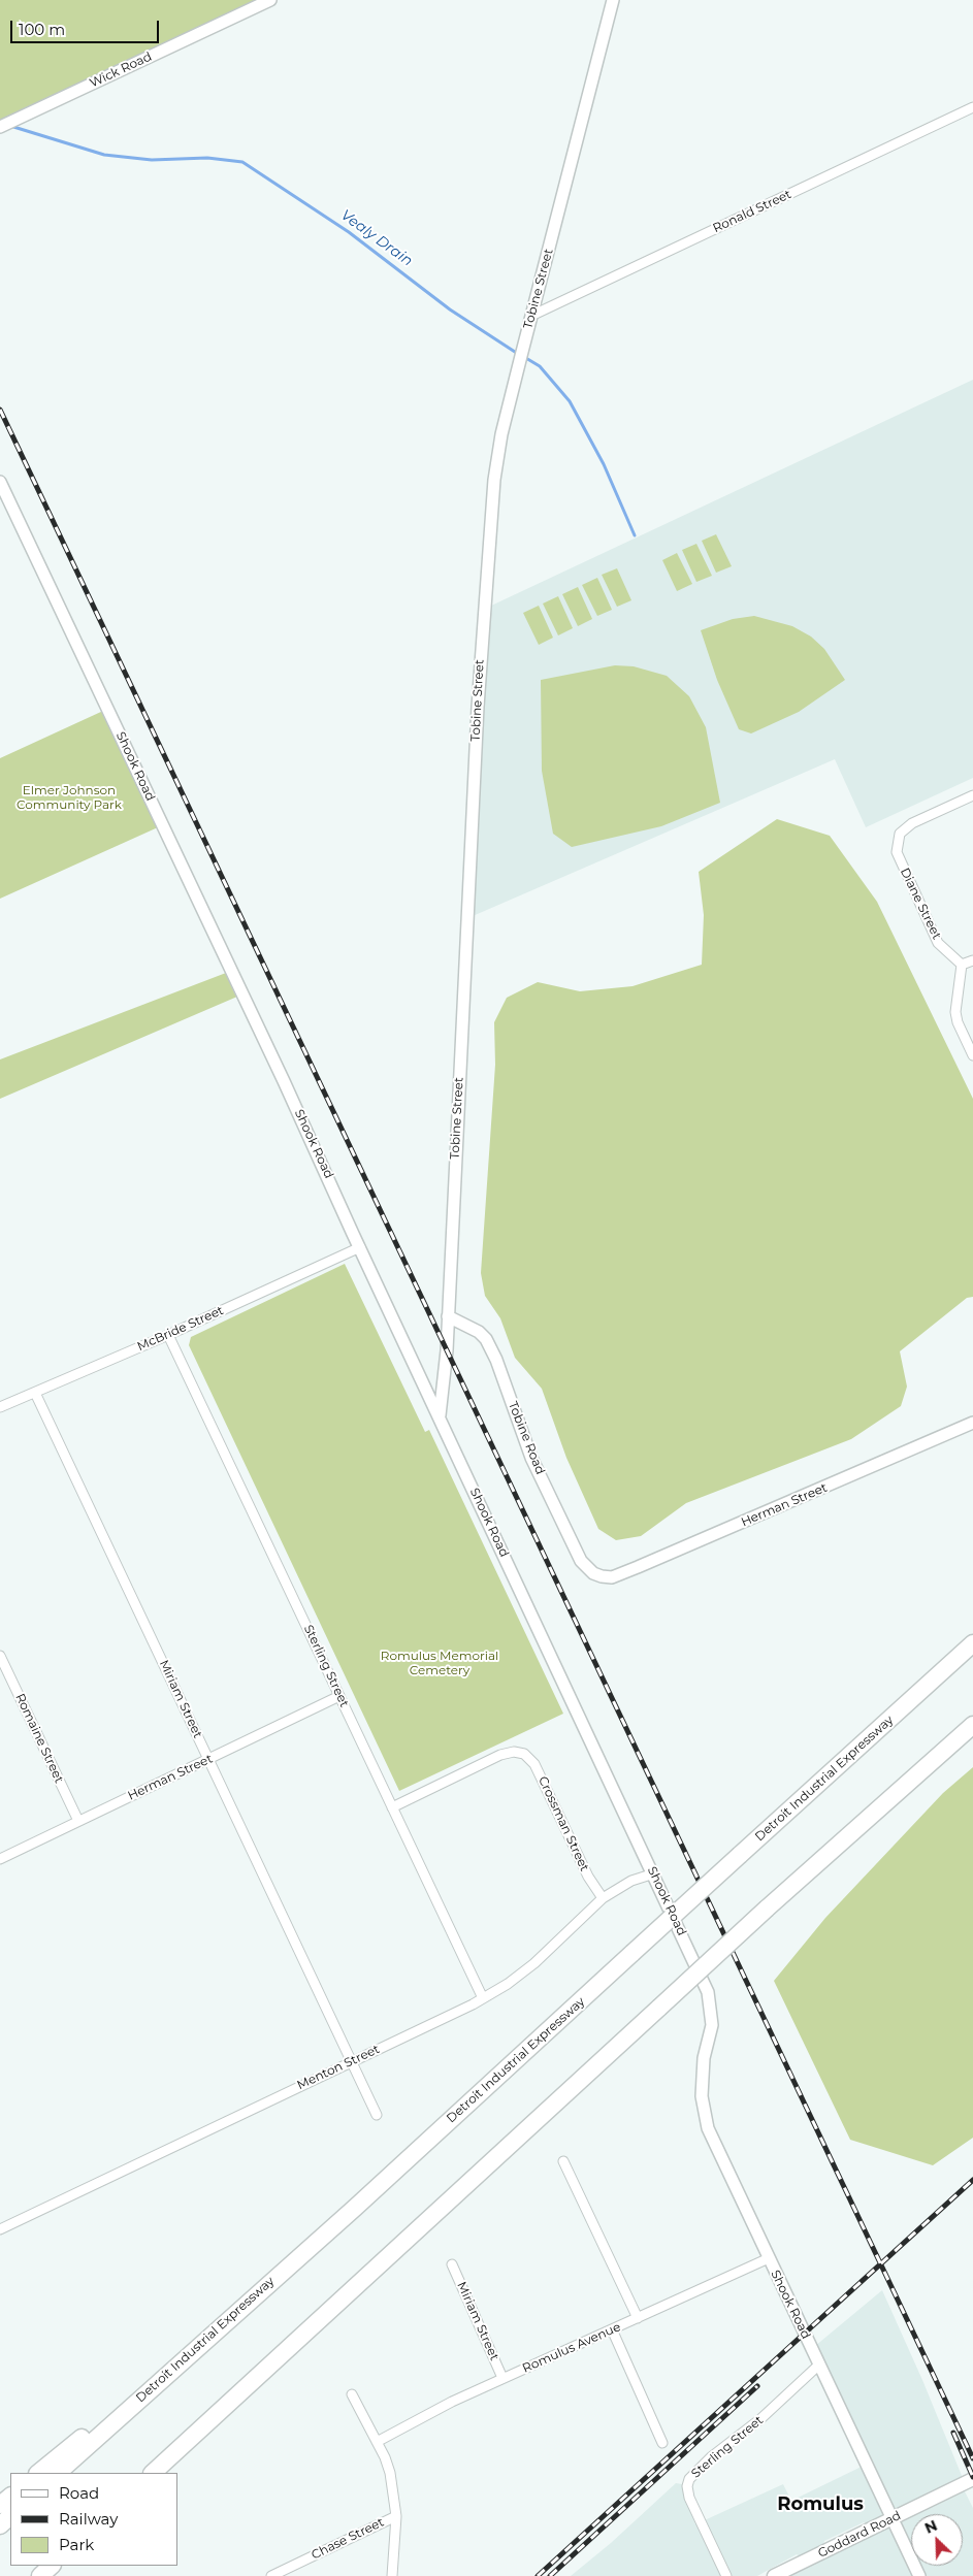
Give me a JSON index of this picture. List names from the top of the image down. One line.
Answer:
{"streets":{"highway":["Detroit Industrial Expressway"],"main road":["Goddard Road"],"street":["Wick Road","Ronald Street","Tobine Street","Shook Road","Diane Street","McBride Street","Tobine Road","Herman Street","Sterling Street","Miriam Street","Romaine Street","Crossman Street","Menton Street","Romulus Avenue","Chase Street"]},"crossings":[["Ronald Street","Tobine Street"],["Tobine Street","Shook Road"],["Tobine Street","Tobine Road"],["Shook Road","McBride Street"],["Shook Road","Sterling Street"],["Shook Road","Menton Street"],["Shook Road","Romulus Avenue"],["Shook Road","Goddard Road"],["McBride Street","Sterling Street"],["McBride Street","Miriam Street"],["Tobine Road","Herman Street"],["Herman Street","Sterling Street"],["Herman Street","Miriam Street"],["Herman Street","Romaine Street"],["Sterling Street","Crossman Street"],["Sterling Street","Menton Street"],["Miriam Street","Menton Street"],["Miriam Street","Romulus Avenue"],["Crossman Street","Menton Street"]],"districts":["Romulus"],"water":["Vealy Drain"],"parks":["Elmer Johnson Community Park","Romulus Memorial Cemetery"],"legend":["Road","Railway","Park"],"scale_bar":"100 m","north":"top left"}
